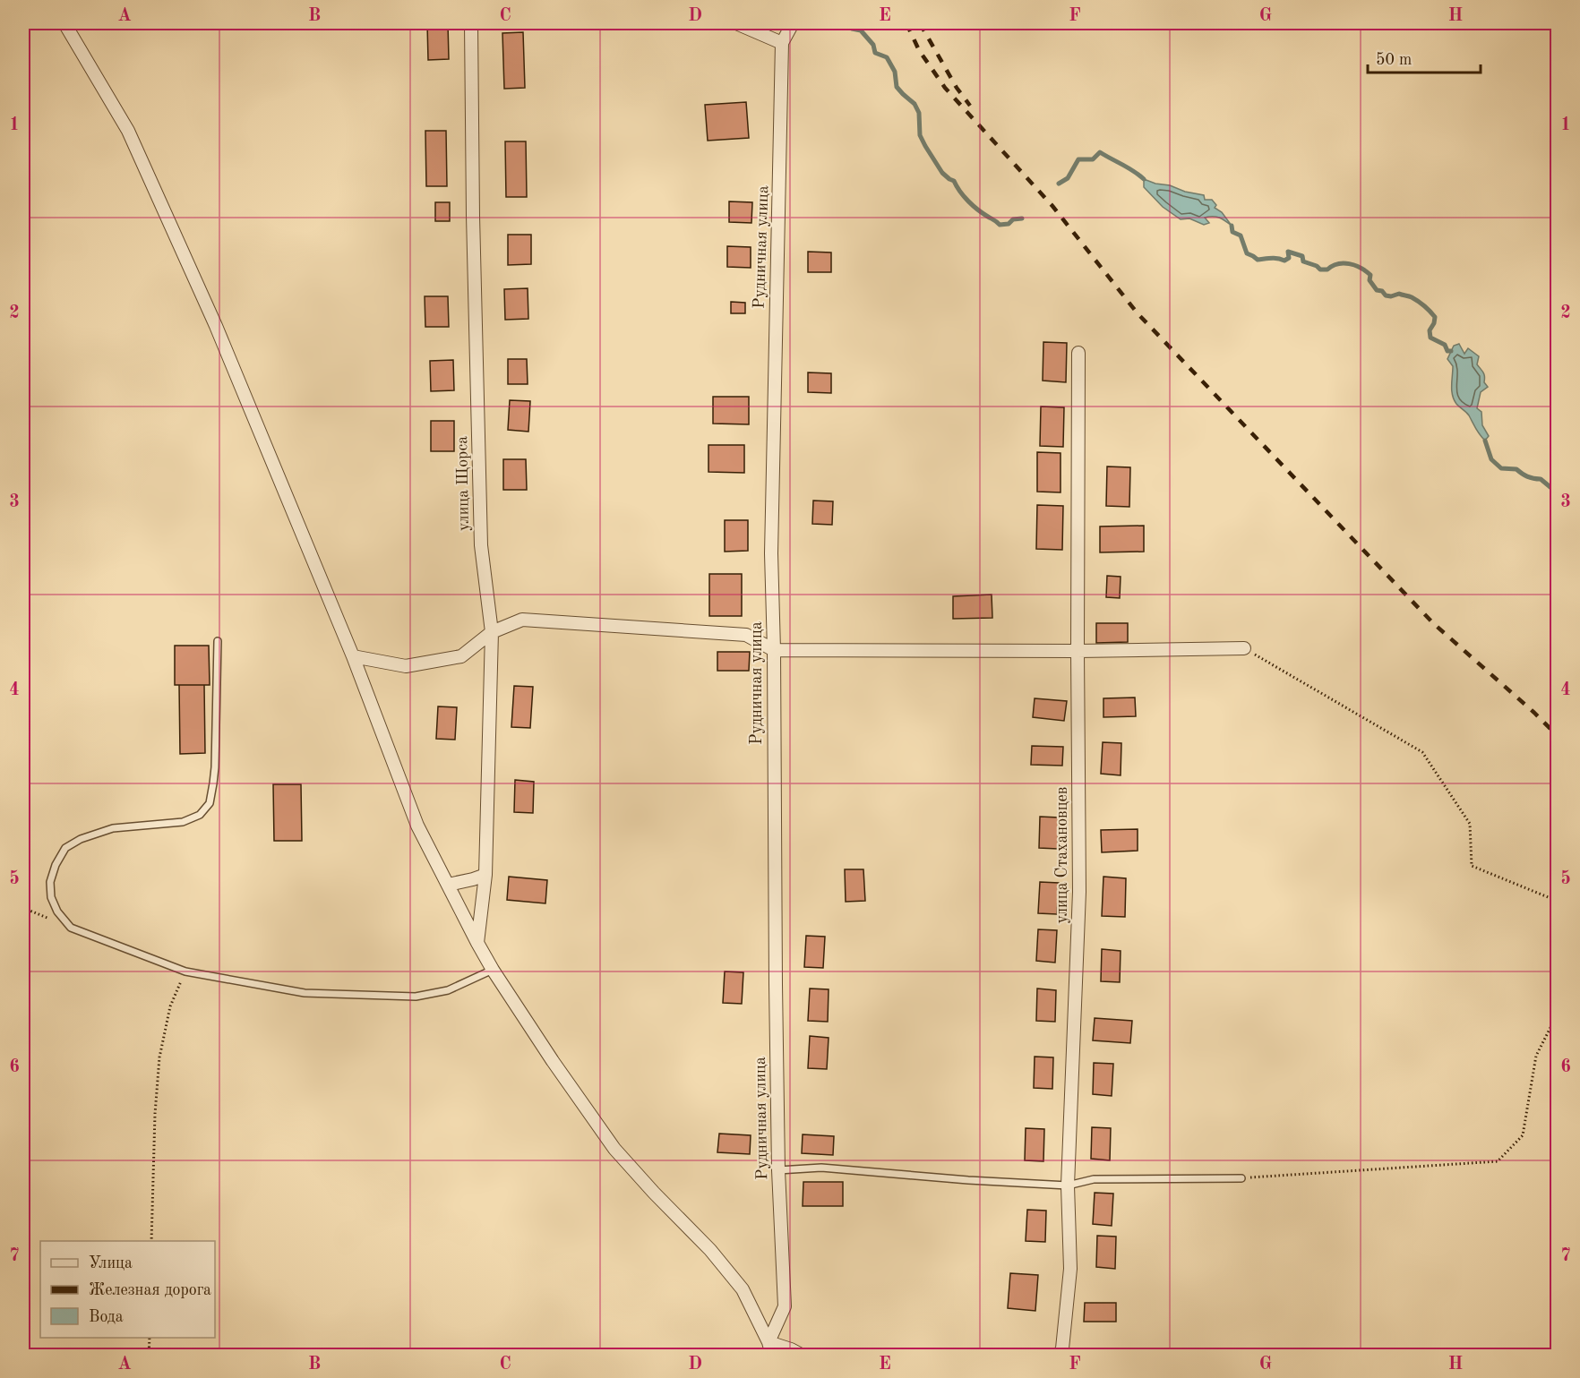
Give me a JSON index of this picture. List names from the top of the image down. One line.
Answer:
{"streets":{"street":["Рудничная улица","улица Щорса","улица Стахановцев"]},"legend":["Улица","Железная дорога","Вода"],"scale_bar":"50 m","grid":{"columns":["A","B","C","D","E","F","G","H"],"rows":["1","2","3","4","5","6","7"]}}
